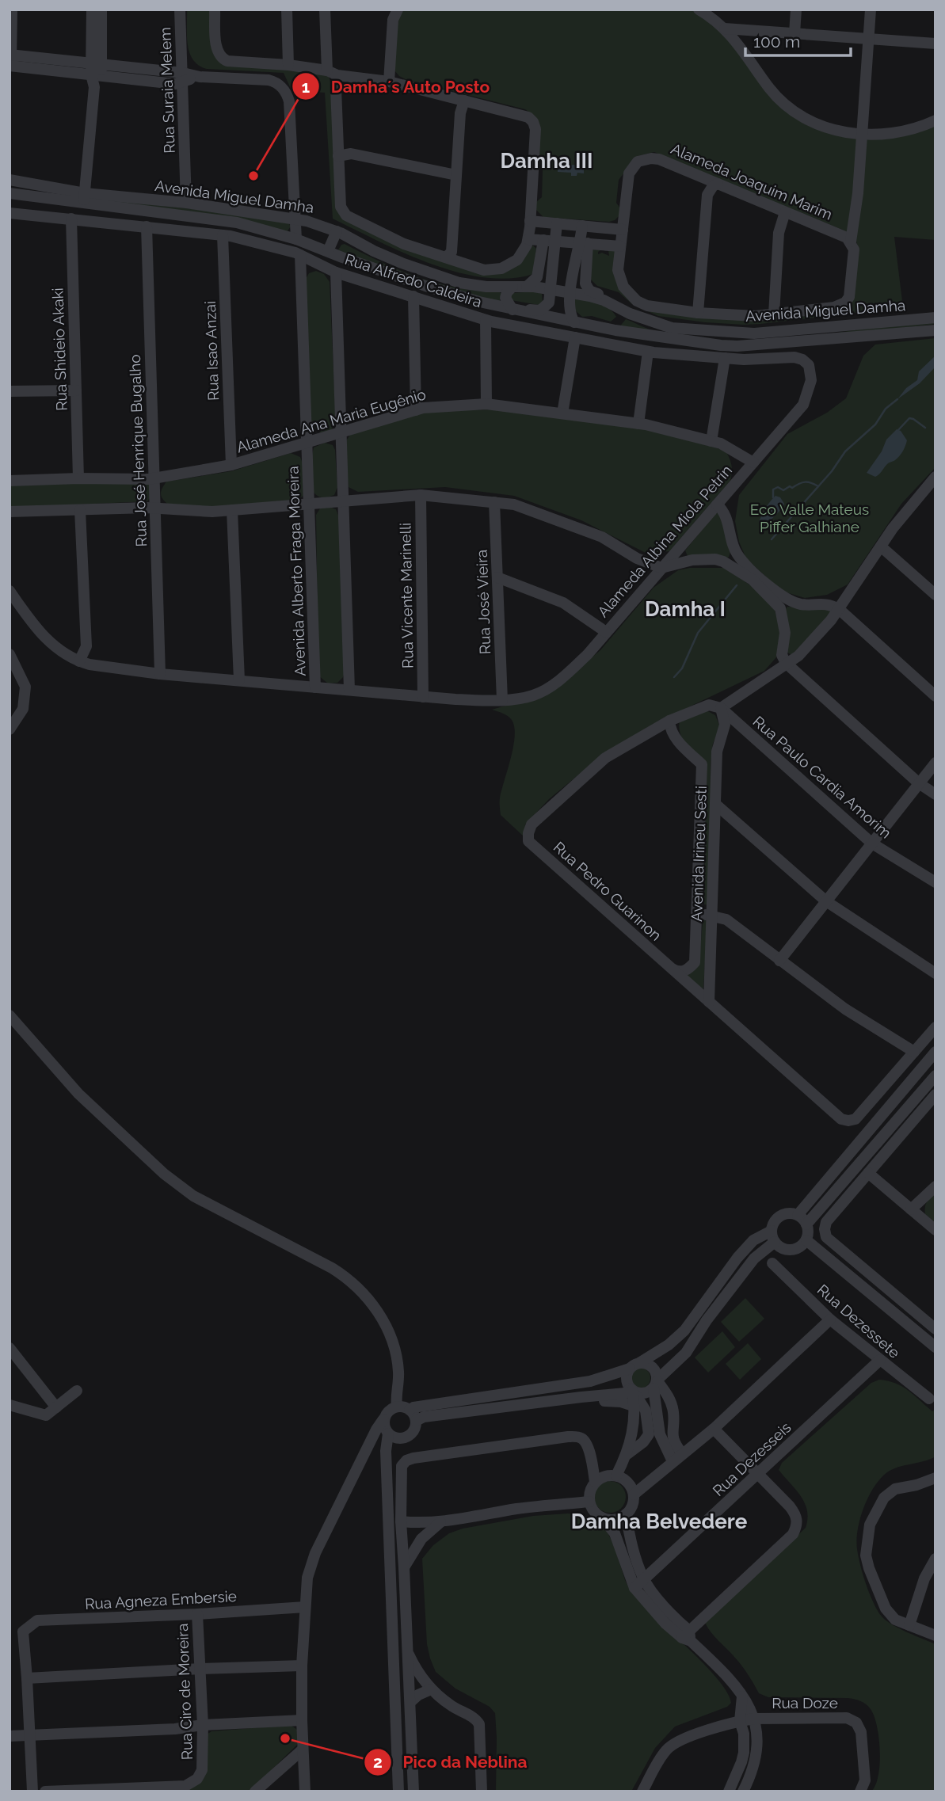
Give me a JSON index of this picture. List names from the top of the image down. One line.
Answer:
{"streets":{"street":["Rua Suraia Melem","Alameda Joaquim Marim","Avenida Miguel Damha","Rua Alfredo Caldeira","Rua Shideio Akaki","Rua Isao Anzai","Alameda Ana Maria Eugênio","Rua José Henrique Bugalho","Alameda Albina Miola Petrin","Avenida Alberto Fraga Moreira","Rua Vicente Marinelli","Rua José Vieira","Rua Paulo Cardia Amorim","Avenida Irineu Sesti","Rua Pedro Guarinon","Rua Dezessete","Rua Dezesseis","Rua Agneza Embersie","Rua Ciro de Moreira","Rua Doze"]},"crossings":[["Rua Suraia Melem","Avenida Miguel Damha"],["Rua Alfredo Caldeira","Rua Shideio Akaki"],["Rua Alfredo Caldeira","Rua Isao Anzai"],["Rua Alfredo Caldeira","Rua José Henrique Bugalho"],["Rua Alfredo Caldeira","Alameda Albina Miola Petrin"],["Rua Alfredo Caldeira","Avenida Alberto Fraga Moreira"],["Rua Shideio Akaki","Alameda Ana Maria Eugênio"],["Rua Isao Anzai","Alameda Ana Maria Eugênio"],["Alameda Ana Maria Eugênio","Rua José Henrique Bugalho"],["Alameda Ana Maria Eugênio","Alameda Albina Miola Petrin"],["Alameda Ana Maria Eugênio","Avenida Alberto Fraga Moreira"],["Rua José Henrique Bugalho","Alameda Albina Miola Petrin"],["Alameda Albina Miola Petrin","Avenida Alberto Fraga Moreira"],["Alameda Albina Miola Petrin","Rua Vicente Marinelli"],["Alameda Albina Miola Petrin","Rua José Vieira"],["Rua Paulo Cardia Amorim","Avenida Irineu Sesti"],["Avenida Irineu Sesti","Rua Pedro Guarinon"],["Rua Dezessete","Rua Dezesseis"],["Rua Agneza Embersie","Rua Ciro de Moreira"]],"districts":["Damha III","Damha I","Damha Belvedere"],"parks":["Eco Valle Mateus Piffer Galhiane"],"places":["Damha´s Auto Posto","Pico da Neblina"],"scale_bar":"100 m"}
